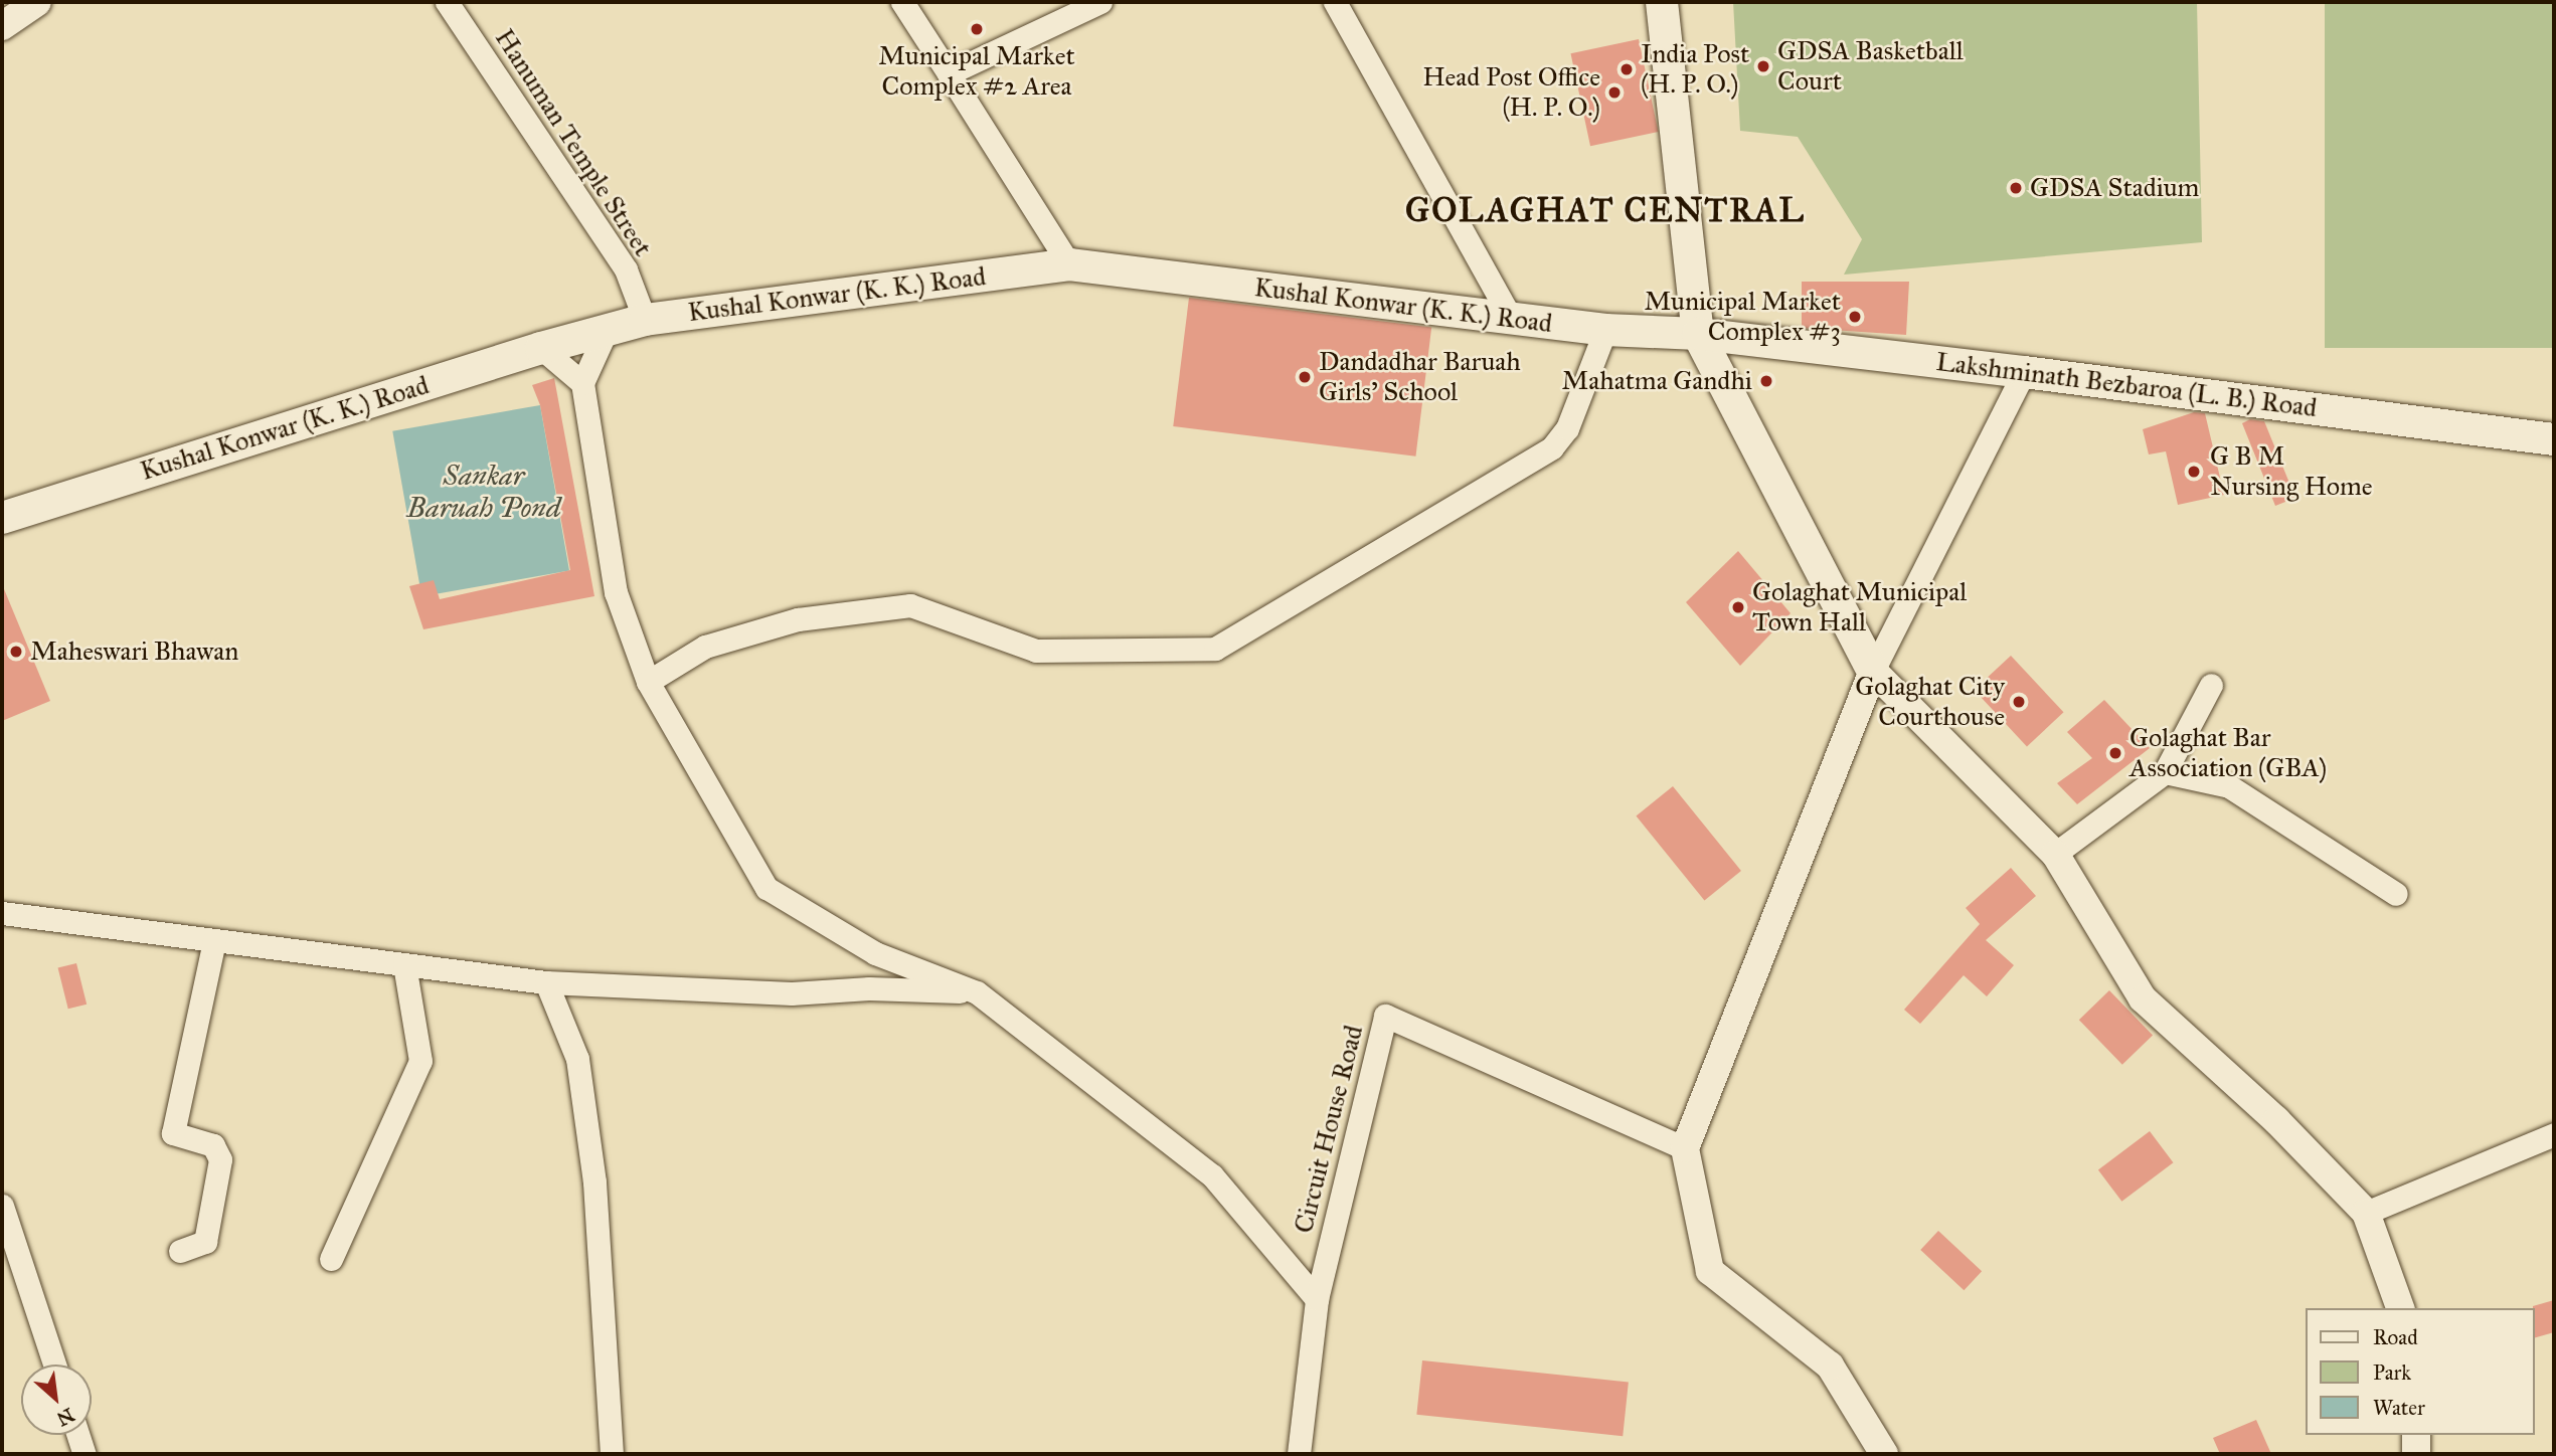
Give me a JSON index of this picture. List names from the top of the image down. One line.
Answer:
{"streets":{"main road":["Kushal Konwar (K. K.) Road","Lakshminath Bezbaroa (L. B.) Road"],"street":["Hanuman Temple Street","Circuit House Road"]},"crossings":[["Hanuman Temple Street","Kushal Konwar (K. K.) Road"],["Kushal Konwar (K. K.) Road","Lakshminath Bezbaroa (L. B.) Road"]],"districts":["GOLAGHAT CENTRAL"],"water":["Sankar Baruah Pond"],"places":["Municipal Market Complex #2 Area","GDSA Basketball Court","India Post (H. P. O.)","Head Post Office (H. P. O.)","GDSA Stadium","Municipal Market Complex #3","Dandadhar Baruah Girls' School","Mahatma Gandhi","G B M Nursing Home","Golaghat Municipal Town Hall","Maheswari Bhawan","Golaghat City Courthouse","Golaghat Bar Association (GBA)"],"legend":["Road","Park","Water"],"north":"bottom right"}
